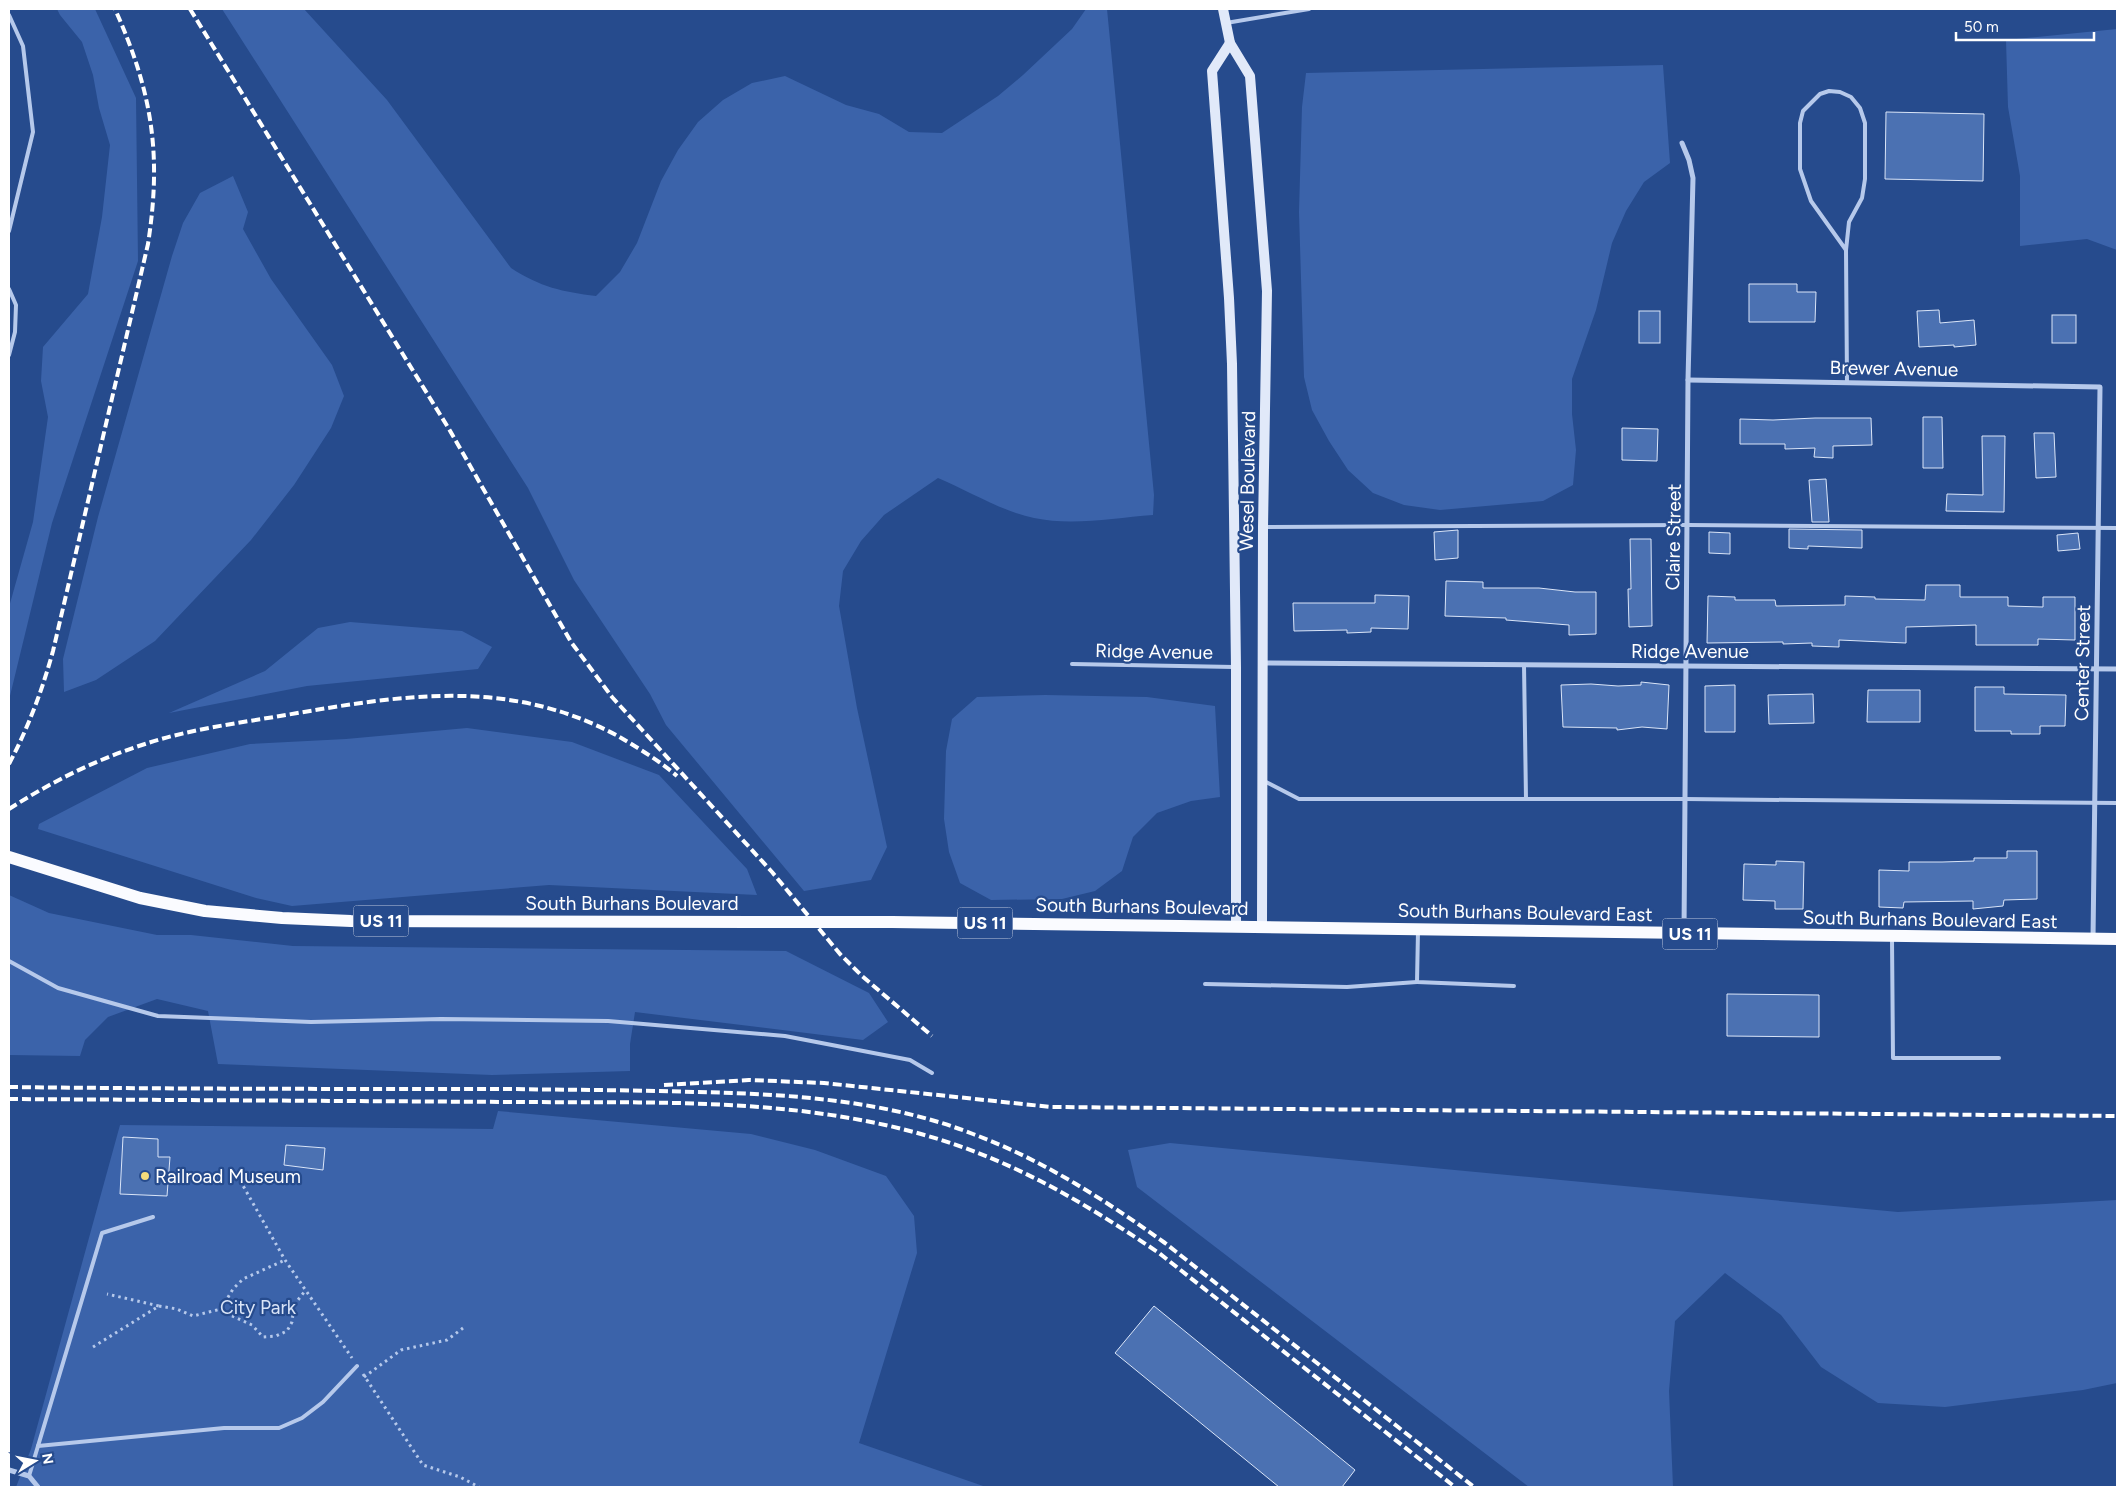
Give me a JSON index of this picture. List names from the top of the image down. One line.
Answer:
{"streets":{"main road":["Wesel Boulevard","South Burhans Boulevard","South Burhans Boulevard East","US 11"],"street":["Brewer Avenue","Claire Street","Ridge Avenue","Center Street"]},"crossings":[["Brewer Avenue","Claire Street"],["Brewer Avenue","Center Street"],["Wesel Boulevard","Ridge Avenue"],["Wesel Boulevard","South Burhans Boulevard"],["Wesel Boulevard","South Burhans Boulevard East"],["Claire Street","Ridge Avenue"],["Claire Street","South Burhans Boulevard East"],["Ridge Avenue","Center Street"],["Center Street","South Burhans Boulevard East"],["South Burhans Boulevard","South Burhans Boulevard East"]],"parks":["City Park"],"places":["Railroad Museum"],"scale_bar":"50 m","north":"right"}
